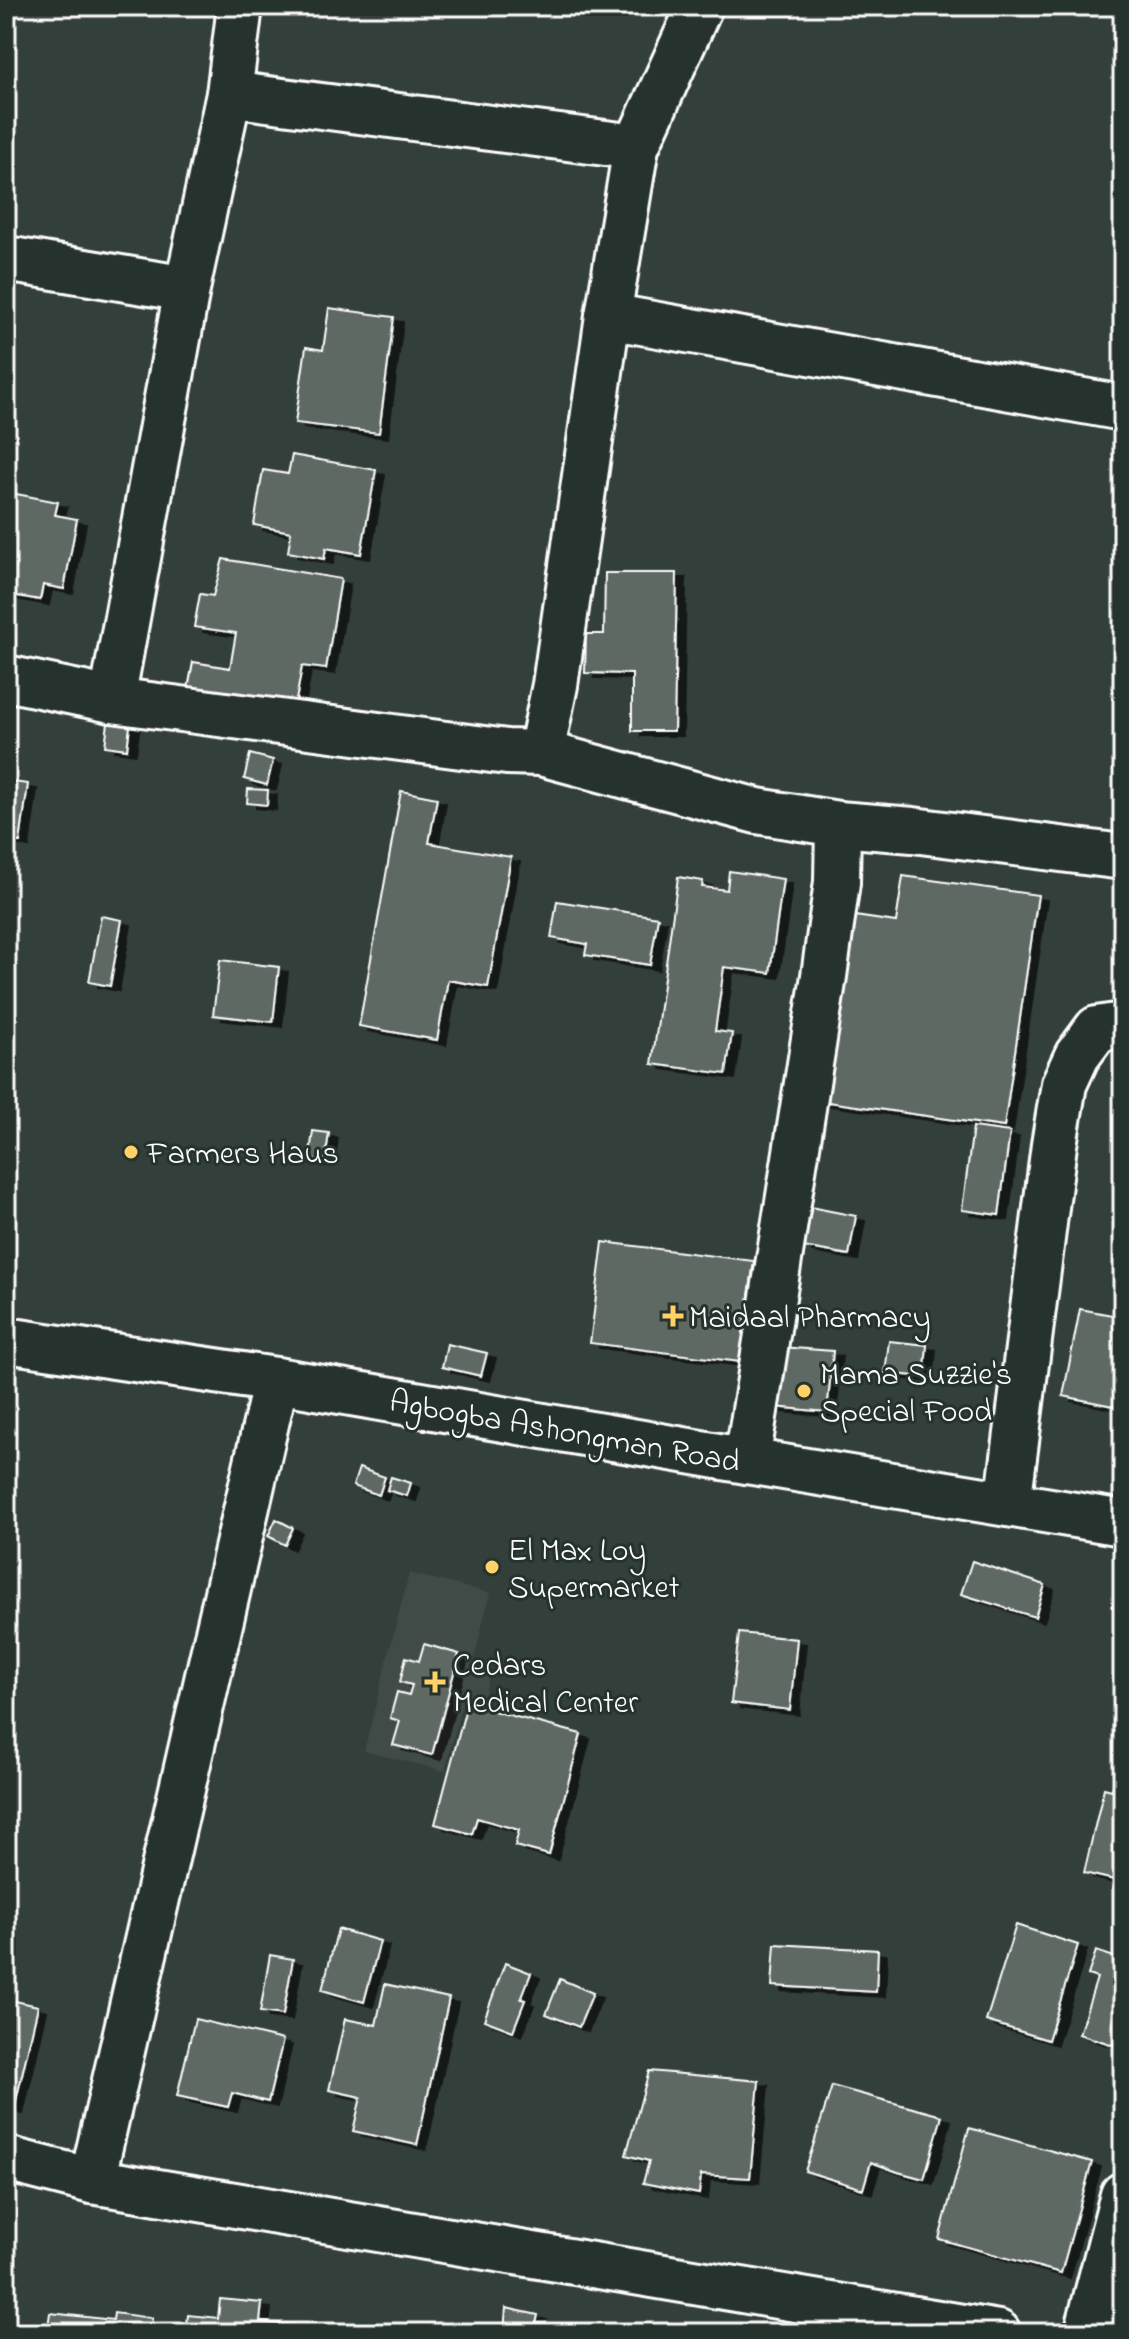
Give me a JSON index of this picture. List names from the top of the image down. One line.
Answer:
{"streets":{"street":["Agbogba Ashongman Road"]},"places":{"other":["Farmers Haus","Mama Suzzie's Special Food","El Max Loy Supermarket"],"health":["Maidaal Pharmacy","Cedars Medical Center"]}}
